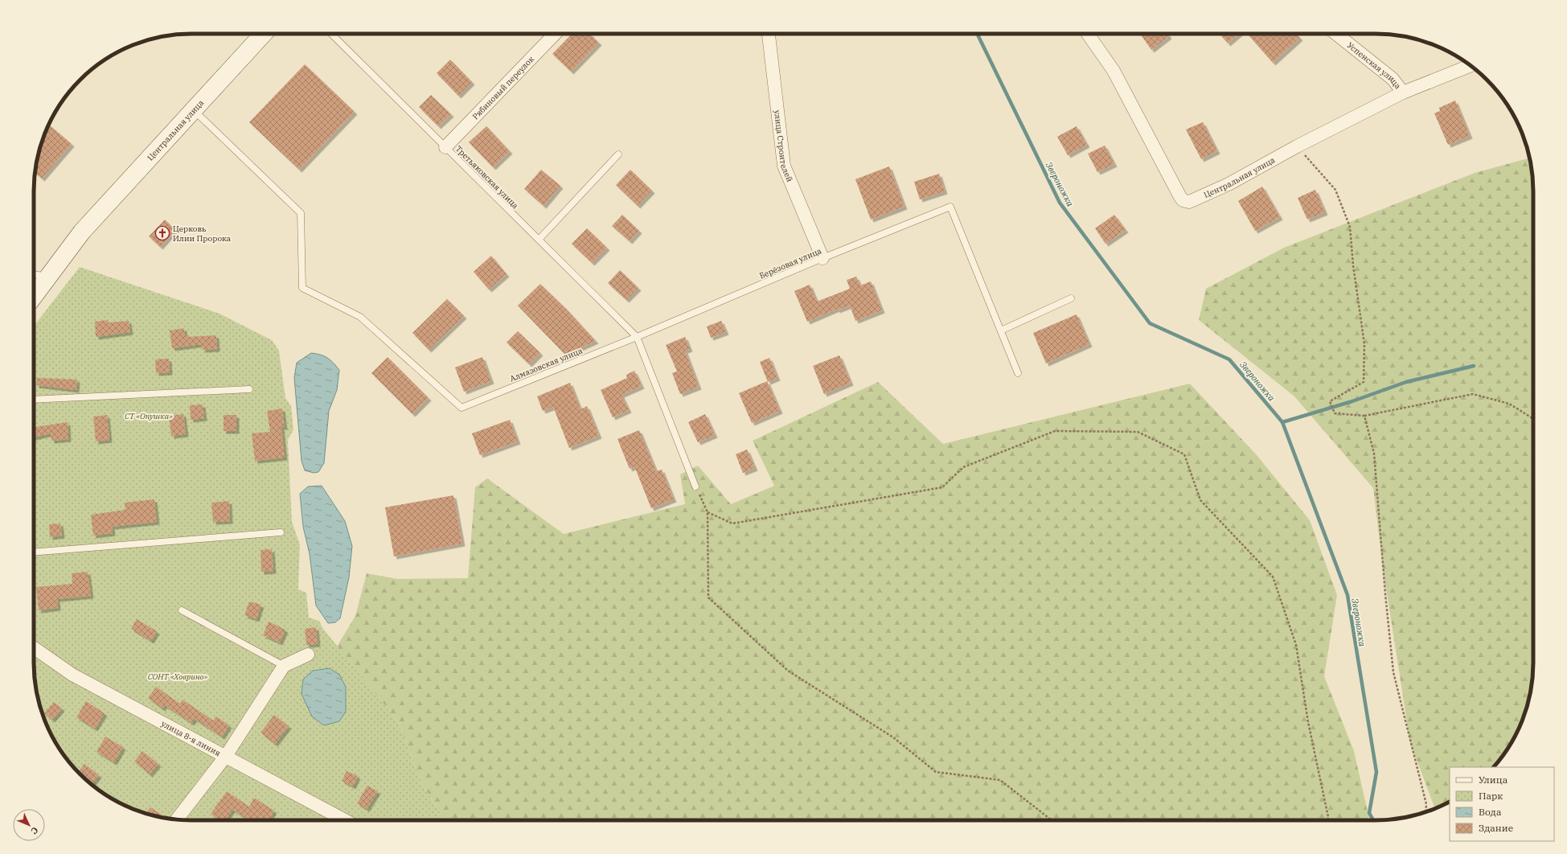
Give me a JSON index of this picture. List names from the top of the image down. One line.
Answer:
{"streets":{"street":["Успенская улица","Рябиновый переулок","Центральная улица","улица Строителей","улица 8-я линия"],"lane":["Третьяковская улица","Берёзовая улица","Алмазовская улица"]},"crossings":[["Успенская улица","Центральная улица"],["Рябиновый переулок","Третьяковская улица"],["Центральная улица","Алмазовская улица"],["улица Строителей","Берёзовая улица"],["Третьяковская улица","Берёзовая улица"],["Третьяковская улица","Алмазовская улица"],["Берёзовая улица","Алмазовская улица"]],"water":["Звероножка"],"parks":["СТ «Опушка»","СОНТ «Ховрино»"],"places":{"church":["Церковь Илии Пророка"]},"legend":["Улица","Парк","Вода","Здание"],"north":"bottom right"}
